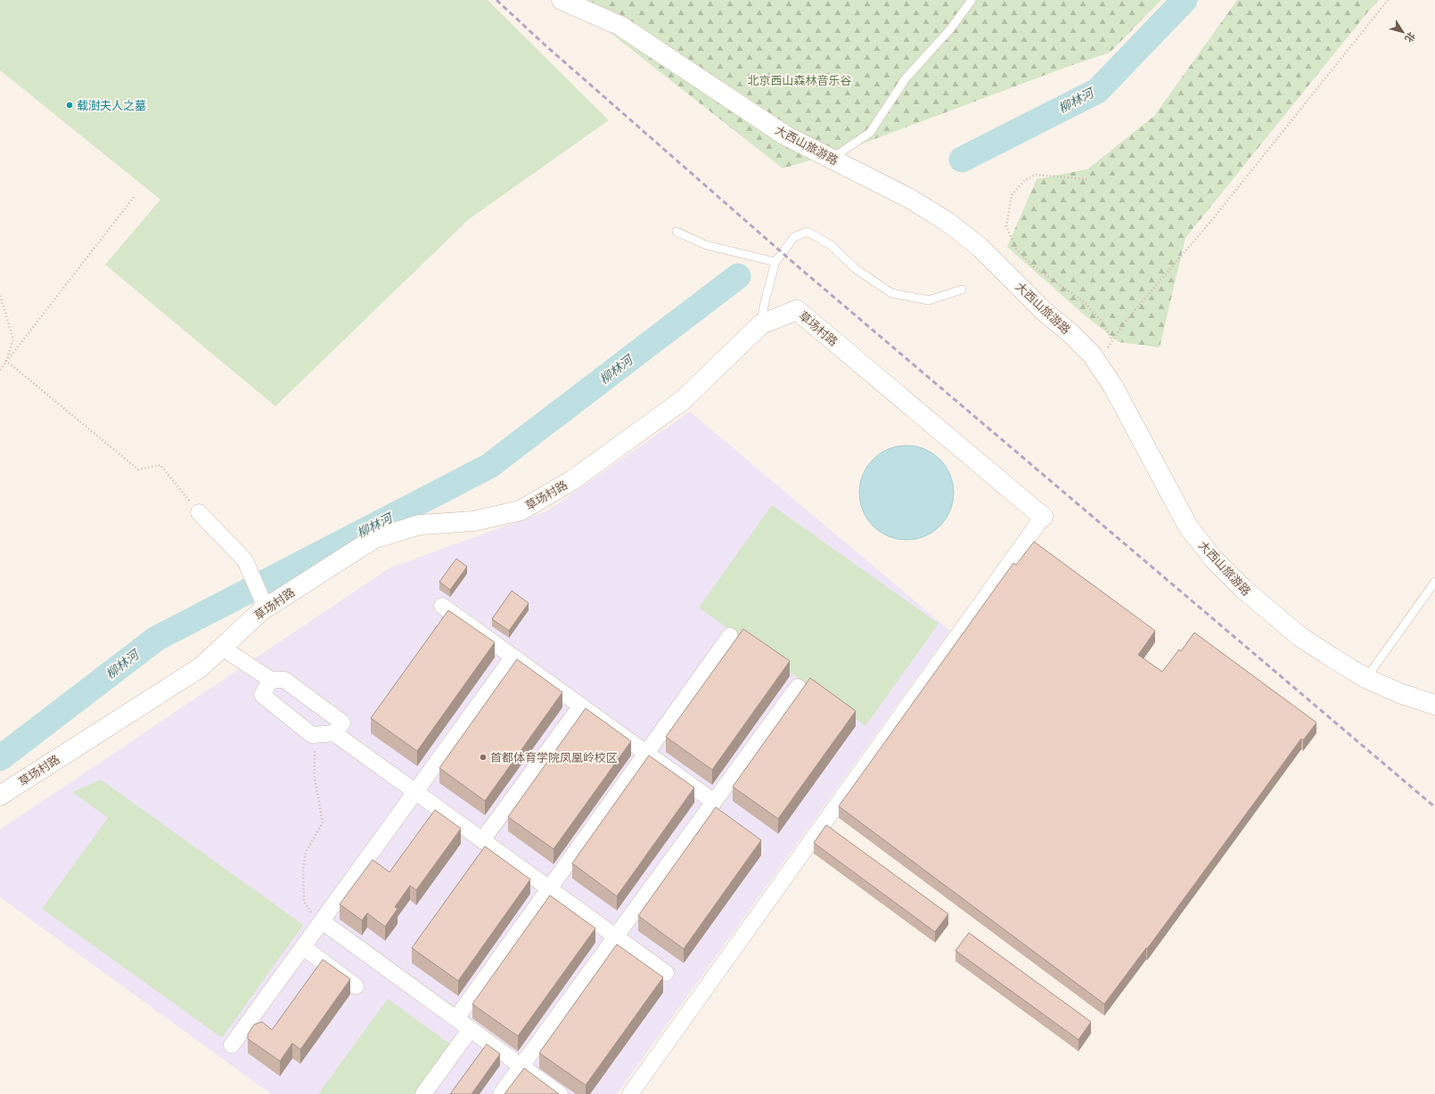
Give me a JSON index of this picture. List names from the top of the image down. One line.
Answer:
{"streets":{"street":["大西山旅游路","草场村路"]},"water":["柳林河"],"parks":["北京西山森林音乐谷"],"places":["载澍夫人之墓","首都体育学院凤凰岭校区"],"north":"bottom right"}
